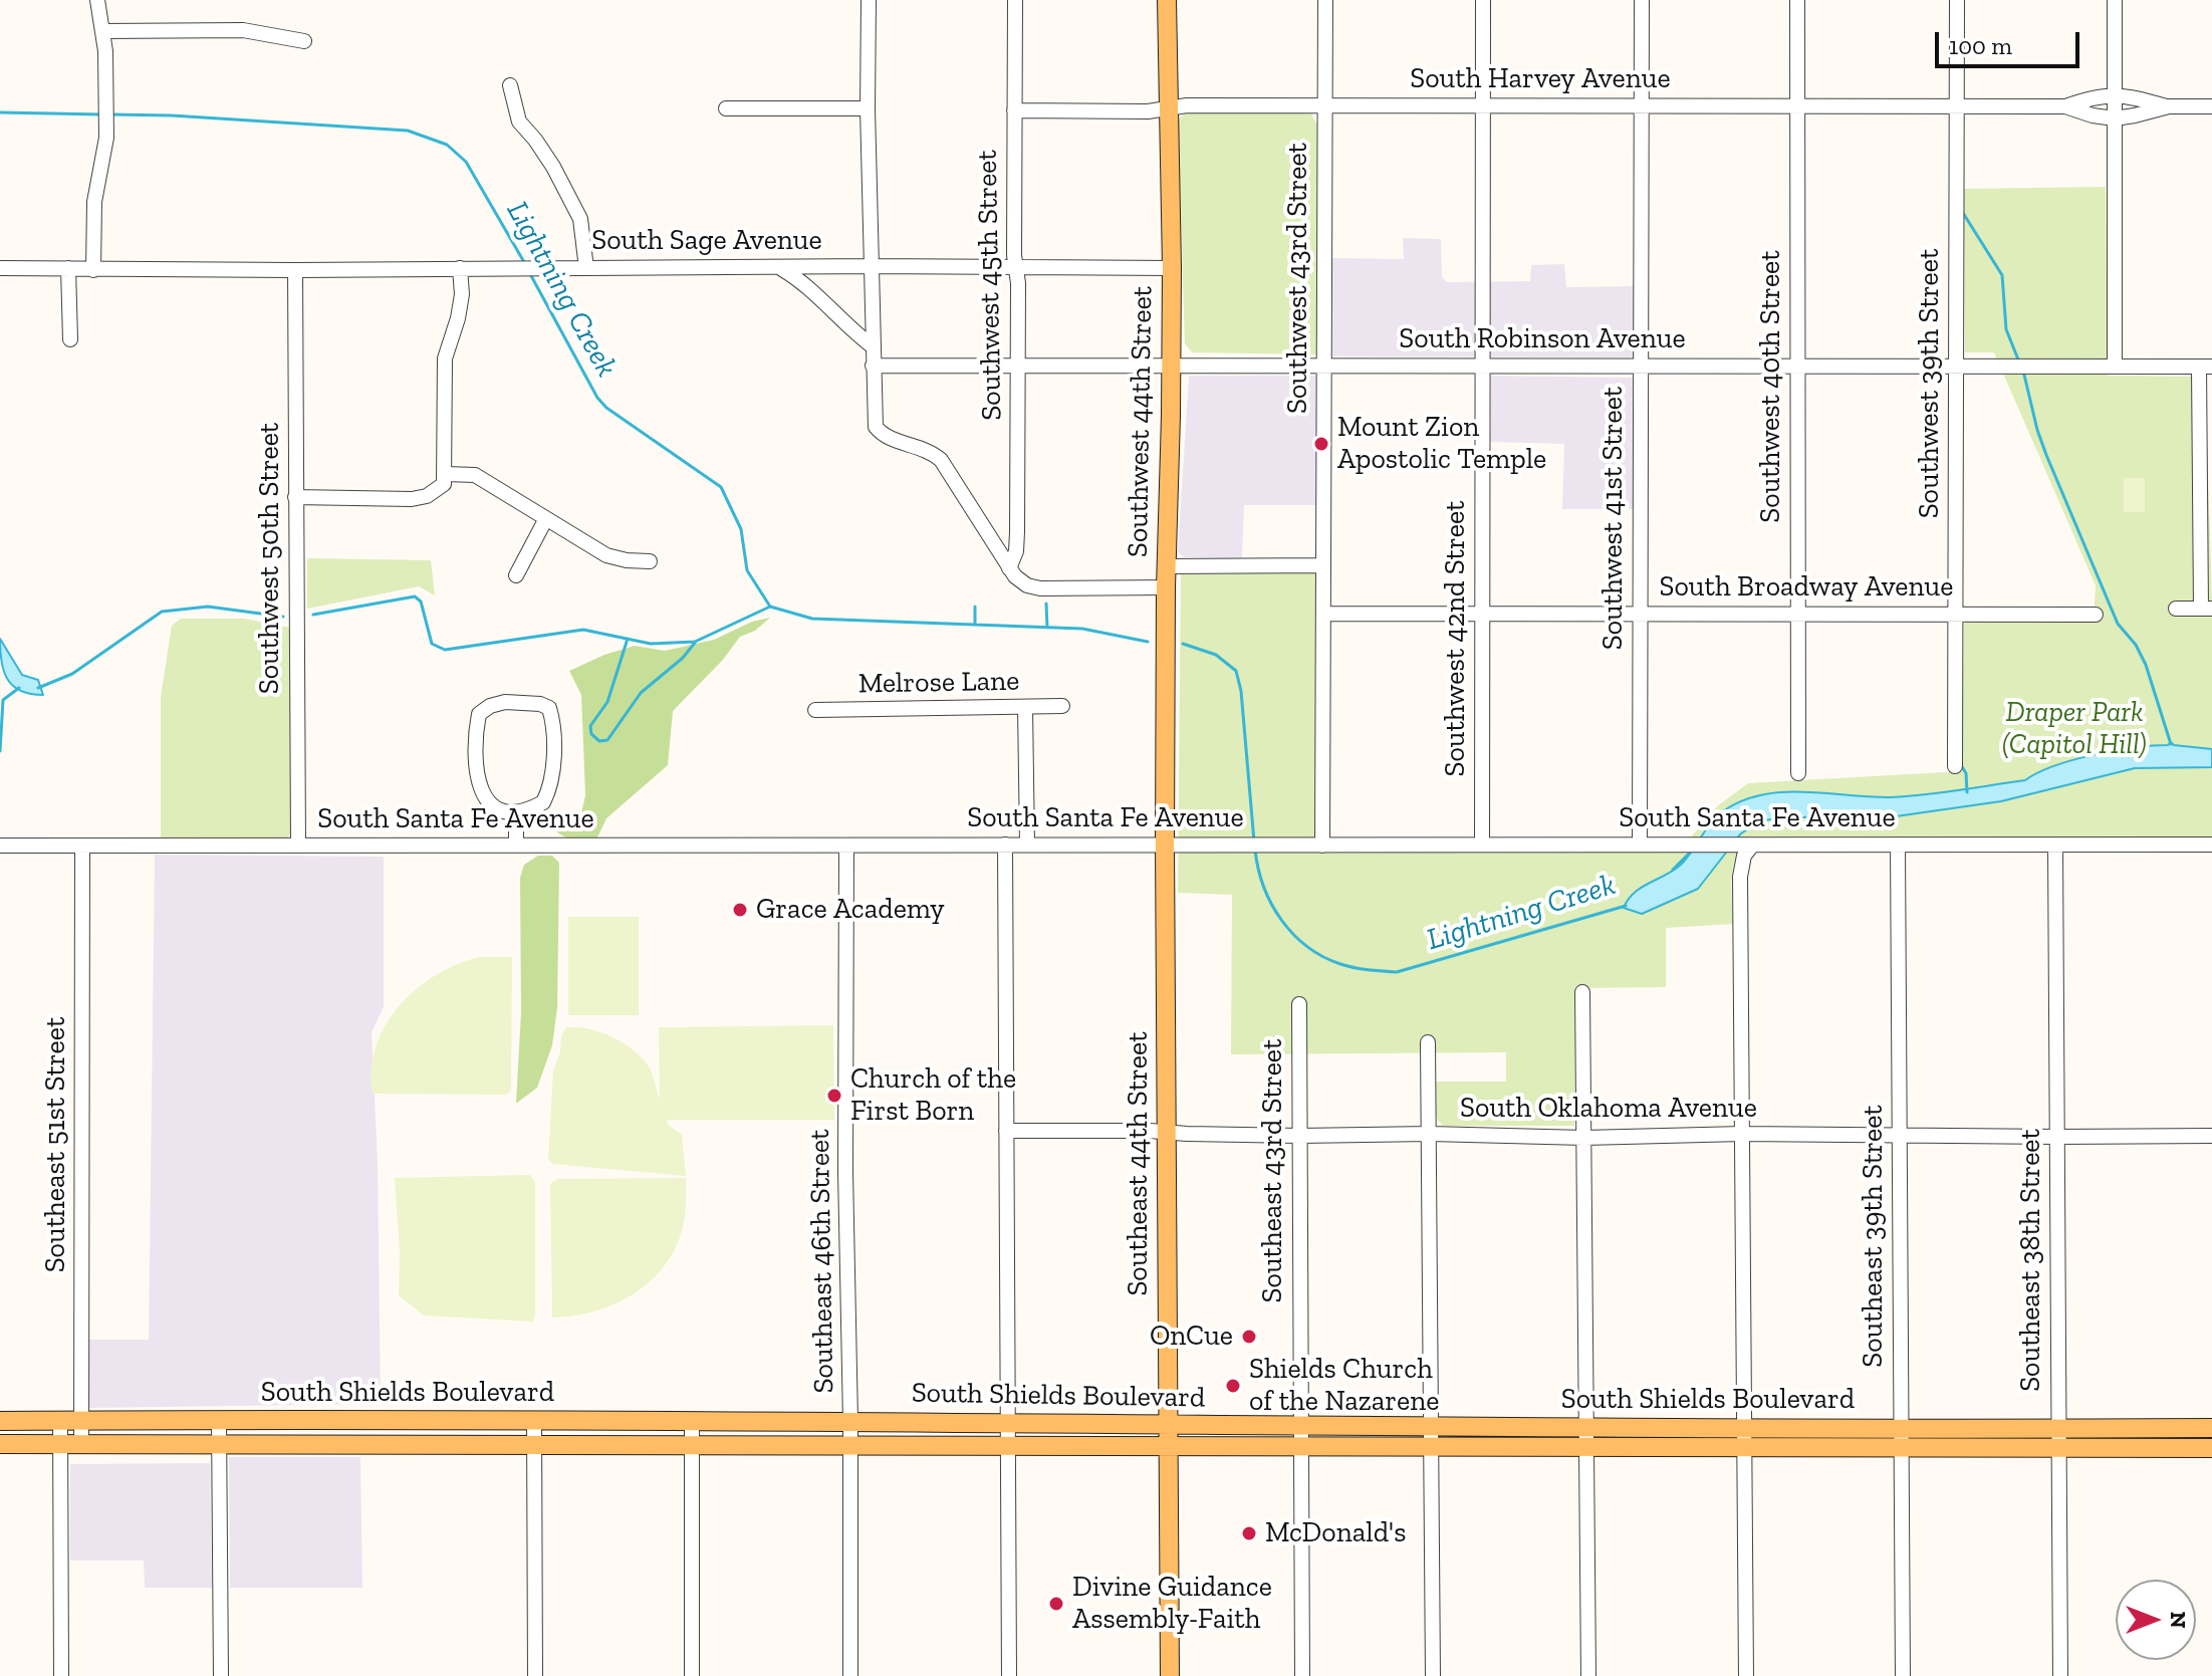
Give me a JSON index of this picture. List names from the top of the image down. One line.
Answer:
{"streets":{"main road":["Southwest 44th Street","Southeast 44th Street","South Shields Boulevard"],"street":["South Harvey Avenue","South Sage Avenue","Southwest 43rd Street","Southwest 45th Street","South Robinson Avenue","Southwest 39th Street","Southwest 40th Street","Southwest 41st Street","Southwest 50th Street","South Broadway Avenue","Southwest 42nd Street","Melrose Lane","South Santa Fe Avenue","South Oklahoma Avenue","Southeast 51st Street","Southeast 43rd Street","Southeast 39th Street","Southeast 38th Street","Southeast 46th Street"]},"crossings":[["South Harvey Avenue","Southwest 43rd Street"],["South Harvey Avenue","Southwest 45th Street"],["South Harvey Avenue","Southwest 39th Street"],["South Harvey Avenue","Southwest 40th Street"],["South Harvey Avenue","Southwest 44th Street"],["South Harvey Avenue","Southwest 41st Street"],["South Harvey Avenue","Southwest 42nd Street"],["South Sage Avenue","Southwest 45th Street"],["South Sage Avenue","Southwest 44th Street"],["South Sage Avenue","Southwest 50th Street"],["Southwest 43rd Street","South Robinson Avenue"],["Southwest 43rd Street","South Broadway Avenue"],["Southwest 43rd Street","South Santa Fe Avenue"],["Southwest 45th Street","South Robinson Avenue"],["South Robinson Avenue","Southwest 39th Street"],["South Robinson Avenue","Southwest 40th Street"],["South Robinson Avenue","Southwest 44th Street"],["South Robinson Avenue","Southwest 41st Street"],["South Robinson Avenue","Southwest 42nd Street"],["Southwest 39th Street","South Broadway Avenue"],["Southwest 40th Street","South Broadway Avenue"],["Southwest 44th Street","South Santa Fe Avenue"],["Southwest 44th Street","Southeast 44th Street"],["Southwest 41st Street","South Broadway Avenue"],["Southwest 41st Street","South Santa Fe Avenue"],["Southwest 50th Street","South Santa Fe Avenue"],["South Broadway Avenue","Southwest 42nd Street"],["Southwest 42nd Street","South Santa Fe Avenue"],["South Santa Fe Avenue","Southeast 51st Street"],["South Santa Fe Avenue","Southeast 44th Street"],["South Santa Fe Avenue","Southeast 39th Street"],["South Santa Fe Avenue","Southeast 38th Street"],["South Santa Fe Avenue","Southeast 46th Street"],["South Oklahoma Avenue","Southeast 44th Street"],["South Oklahoma Avenue","Southeast 43rd Street"],["South Oklahoma Avenue","Southeast 39th Street"],["South Oklahoma Avenue","Southeast 38th Street"],["Southeast 51st Street","South Shields Boulevard"],["Southeast 44th Street","South Shields Boulevard"],["Southeast 43rd Street","South Shields Boulevard"],["Southeast 39th Street","South Shields Boulevard"],["Southeast 38th Street","South Shields Boulevard"],["Southeast 46th Street","South Shields Boulevard"]],"water":["Lightning Creek"],"parks":["Draper Park (Capitol Hill)"],"places":["Mount Zion Apostolic Temple","Grace Academy","Church of the First Born","OnCue","Shields Church of the Nazarene","McDonald's","Divine Guidance Assembly-Faith"],"scale_bar":"100 m","north":"right"}
